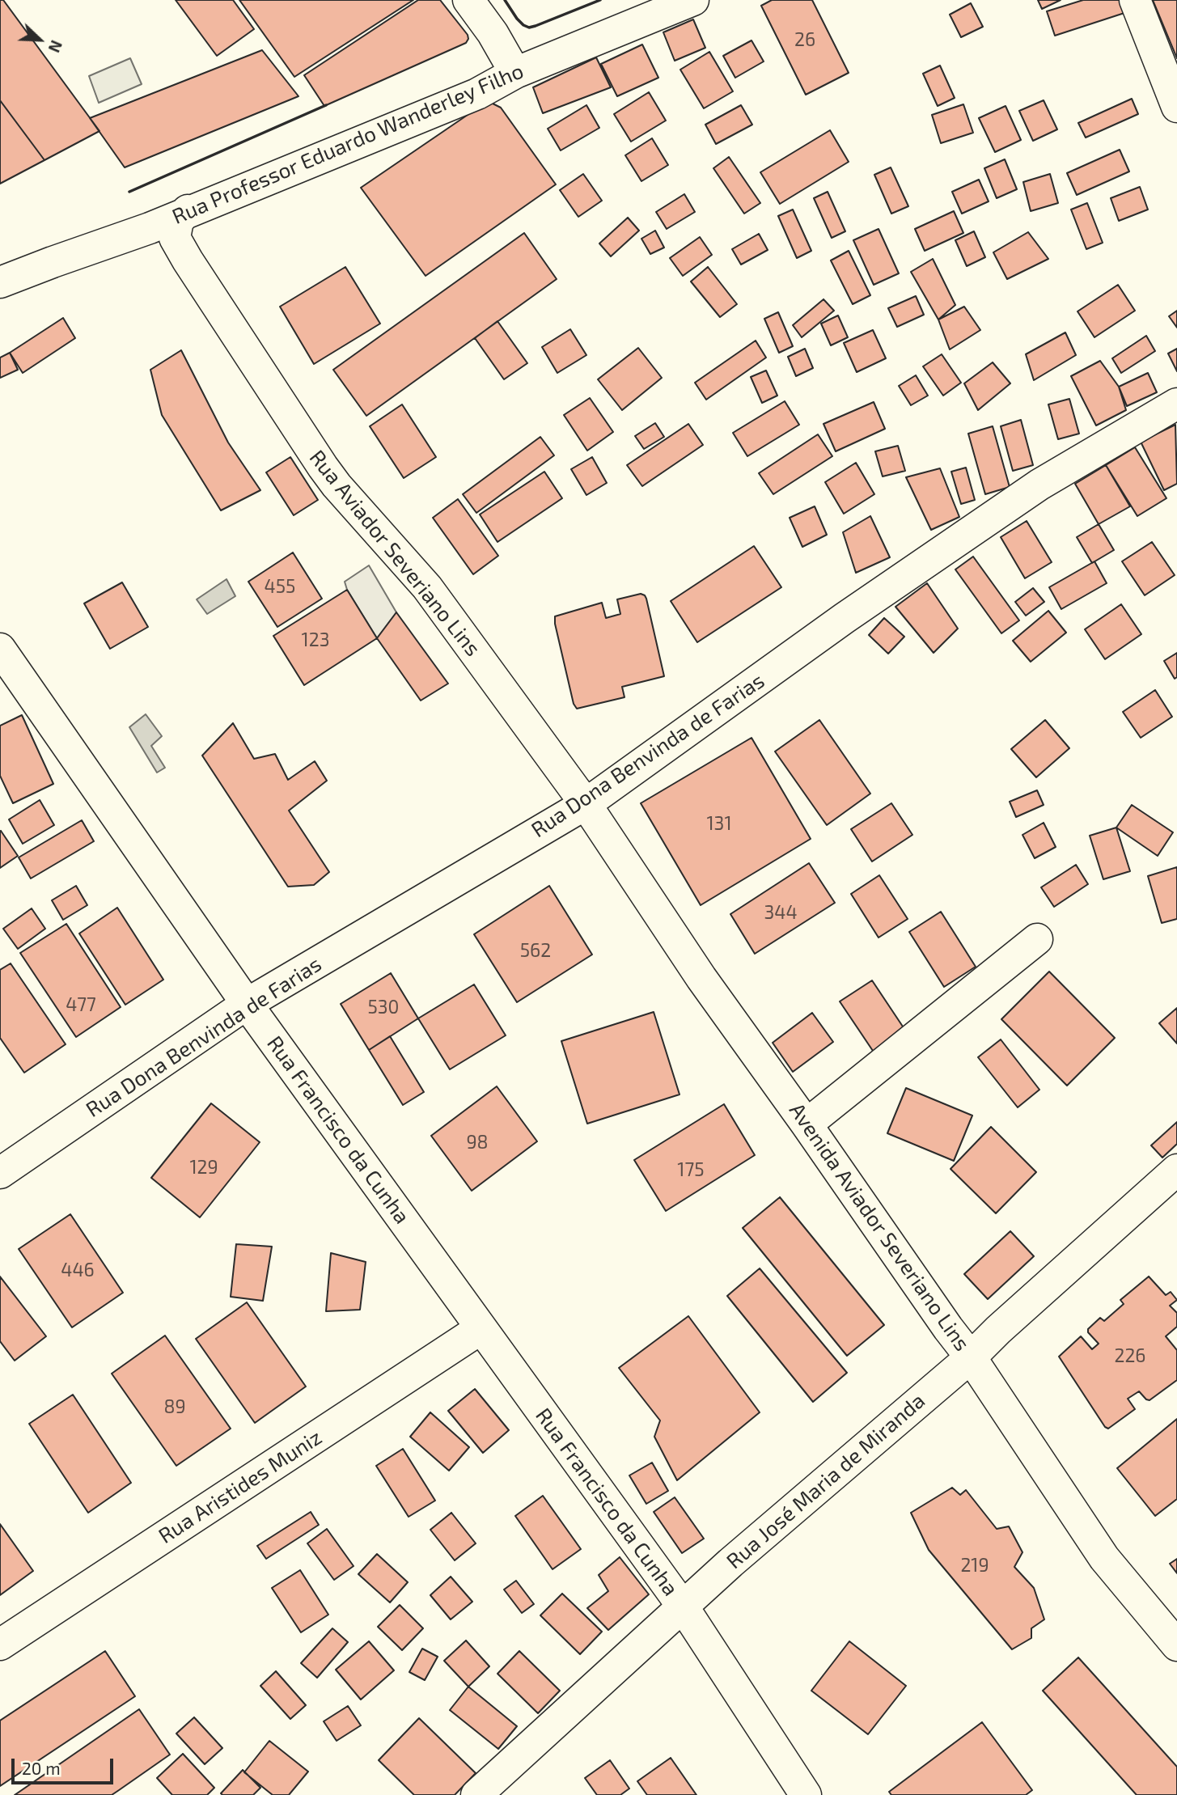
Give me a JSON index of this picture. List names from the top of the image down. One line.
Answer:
{"streets":{"street":["Rua Professor Eduardo Wanderley Filho","Rua Aviador Severiano Lins","Rua Dona Benvinda de Farias","Rua Francisco da Cunha","Avenida Aviador Severiano Lins","Rua José Maria de Miranda","Rua Aristides Muniz"]},"crossings":[["Rua Professor Eduardo Wanderley Filho","Rua Aviador Severiano Lins"],["Rua Aviador Severiano Lins","Rua Dona Benvinda de Farias"],["Rua Aviador Severiano Lins","Avenida Aviador Severiano Lins"],["Rua Dona Benvinda de Farias","Rua Francisco da Cunha"],["Rua Dona Benvinda de Farias","Avenida Aviador Severiano Lins"],["Rua Francisco da Cunha","Rua José Maria de Miranda"],["Rua Francisco da Cunha","Rua Aristides Muniz"],["Avenida Aviador Severiano Lins","Rua José Maria de Miranda"]],"house_numbers":["26","455","123","131","344","562","477","530","98","129","175","446","226","89","219"],"scale_bar":"20 m","north":"bottom right"}
